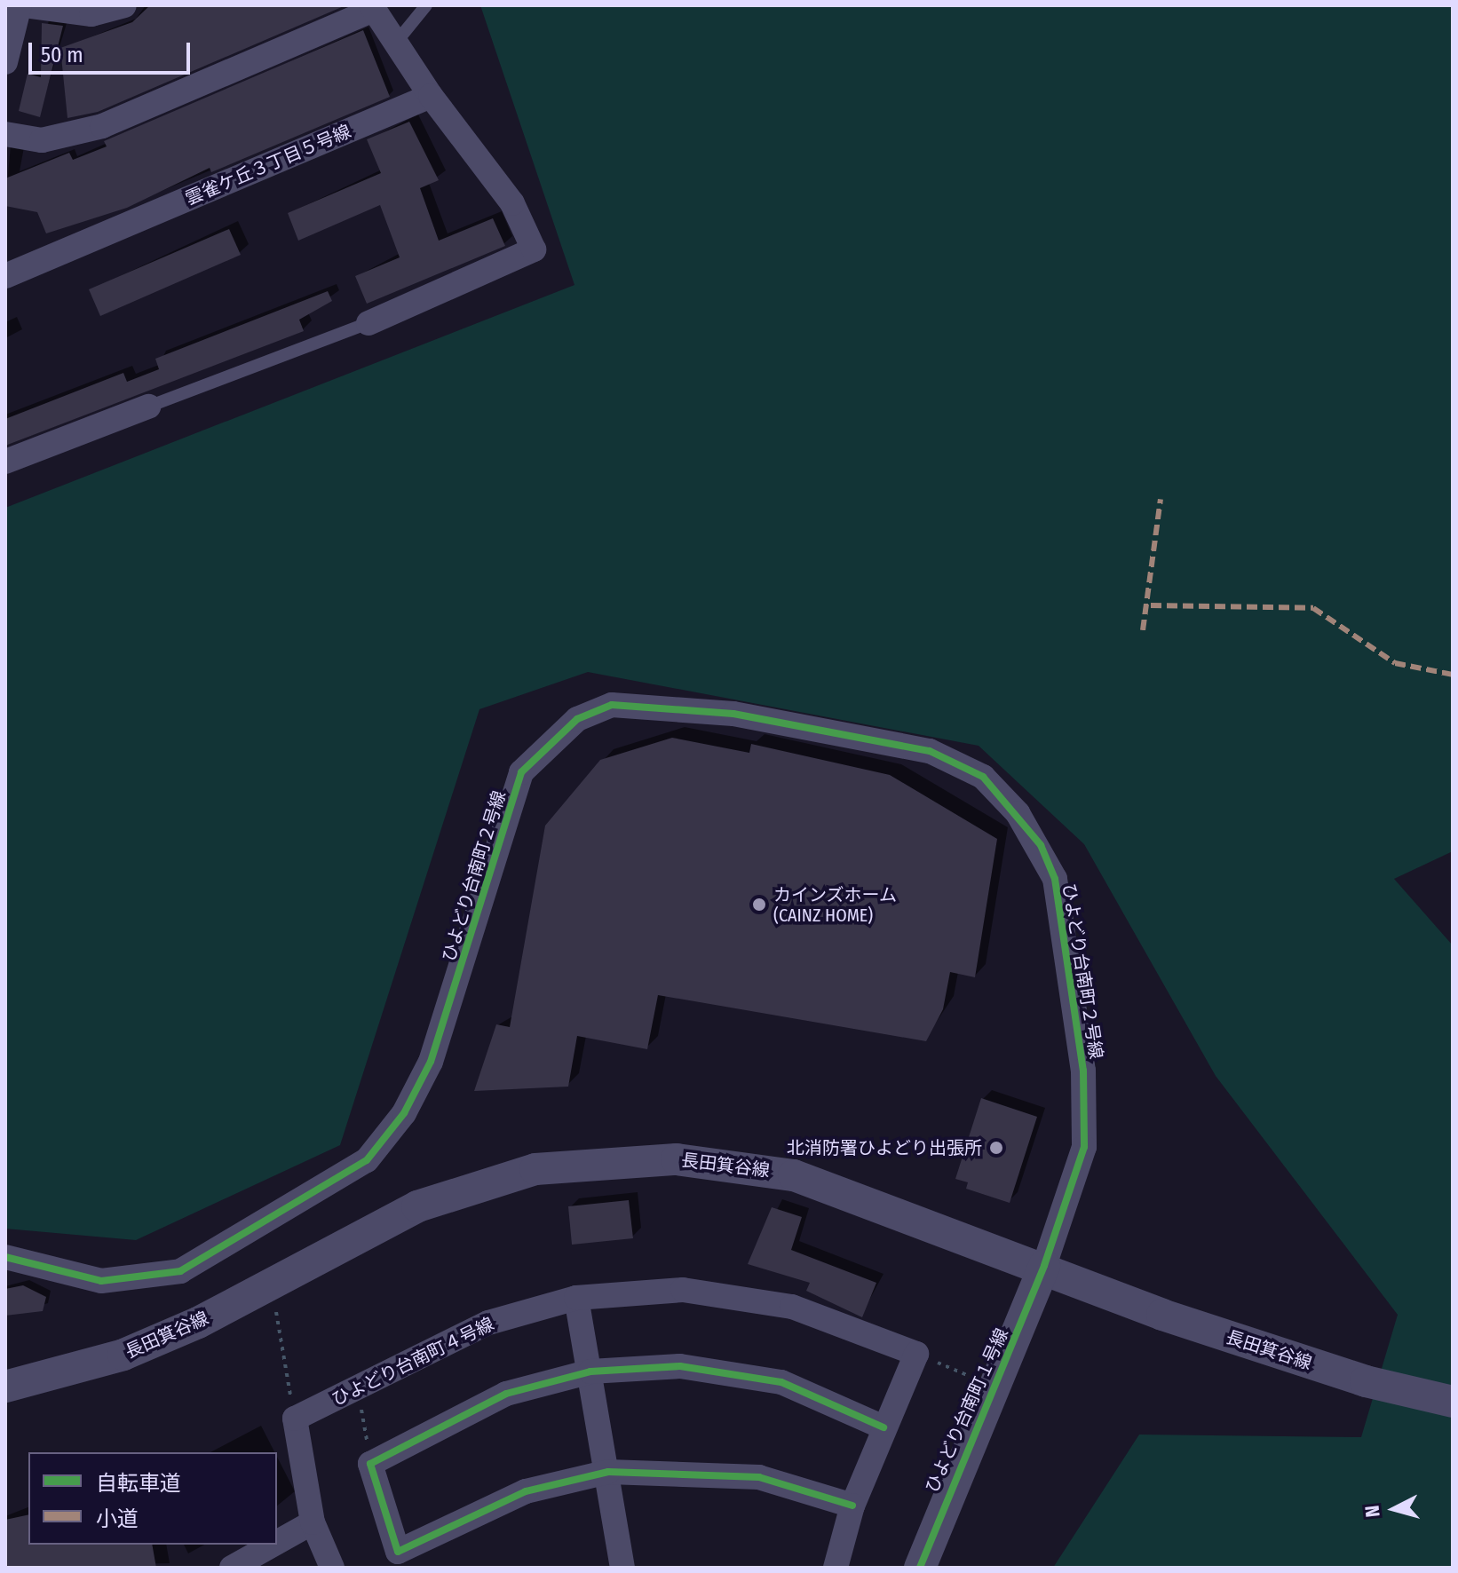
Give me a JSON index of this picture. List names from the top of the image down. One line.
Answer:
{"streets":{"street":["雲雀ケ丘３丁目５号線","ひよどり台南町２号線","長田箕谷線","ひよどり台南町４号線","ひよどり台南町１号線"]},"crossings":[["ひよどり台南町２号線","長田箕谷線"],["ひよどり台南町２号線","ひよどり台南町１号線"],["長田箕谷線","ひよどり台南町１号線"]],"places":["カインズホーム (CAINZ HOME)","北消防署ひよどり出張所"],"legend":["自転車道","小道"],"scale_bar":"50 m","north":"left"}
